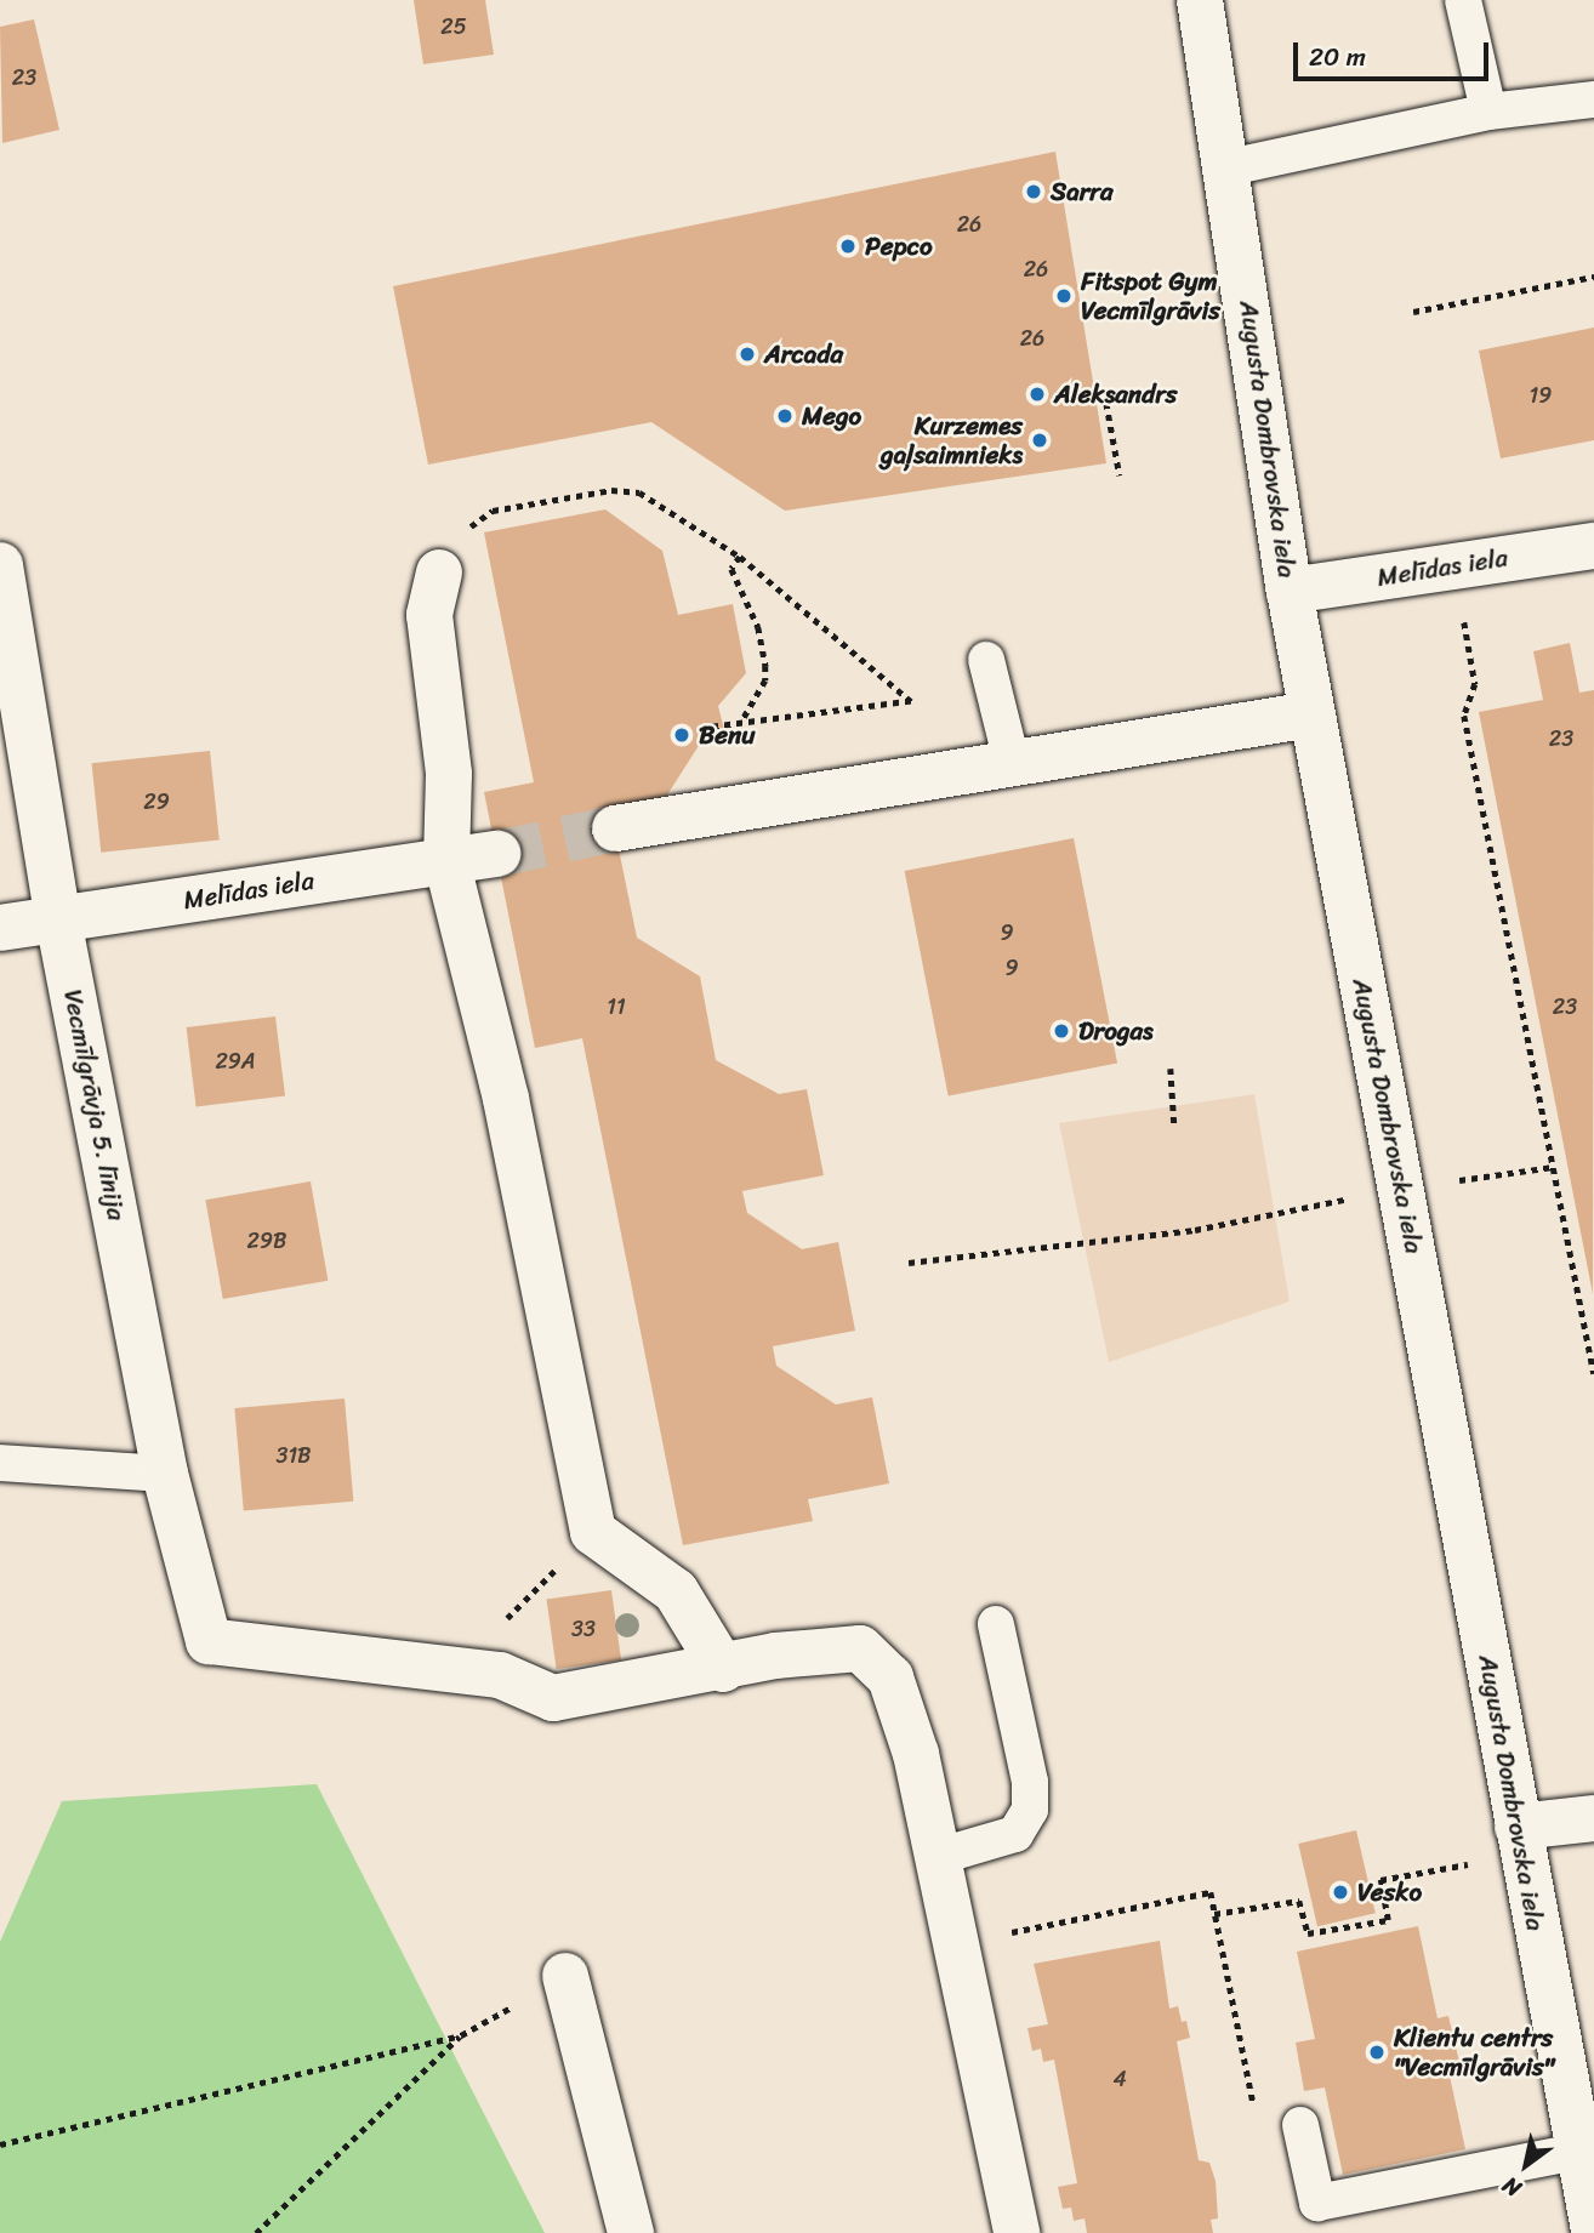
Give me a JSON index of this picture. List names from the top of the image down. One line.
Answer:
{"streets":{"street":["Augusta Dombrovska iela","Melīdas iela","Vecmīlgrāvja 5. līnija"]},"crossings":[["Augusta Dombrovska iela","Melīdas iela"],["Melīdas iela","Vecmīlgrāvja 5. līnija"]],"places":["Sarra","Pepco","Fitspot Gym Vecmīlgrāvis","Arcada","Aleksandrs","Mego","Kurzemes gaļsaimnieks","Benu","Drogas","Vesko","Klientu centrs \"Vecmīlgrāvis\""],"house_numbers":["25","23","26","26","26","19","23","29","9","9","11","23","29A","29B","31B","33","4"],"scale_bar":"20 m","north":"bottom left"}
